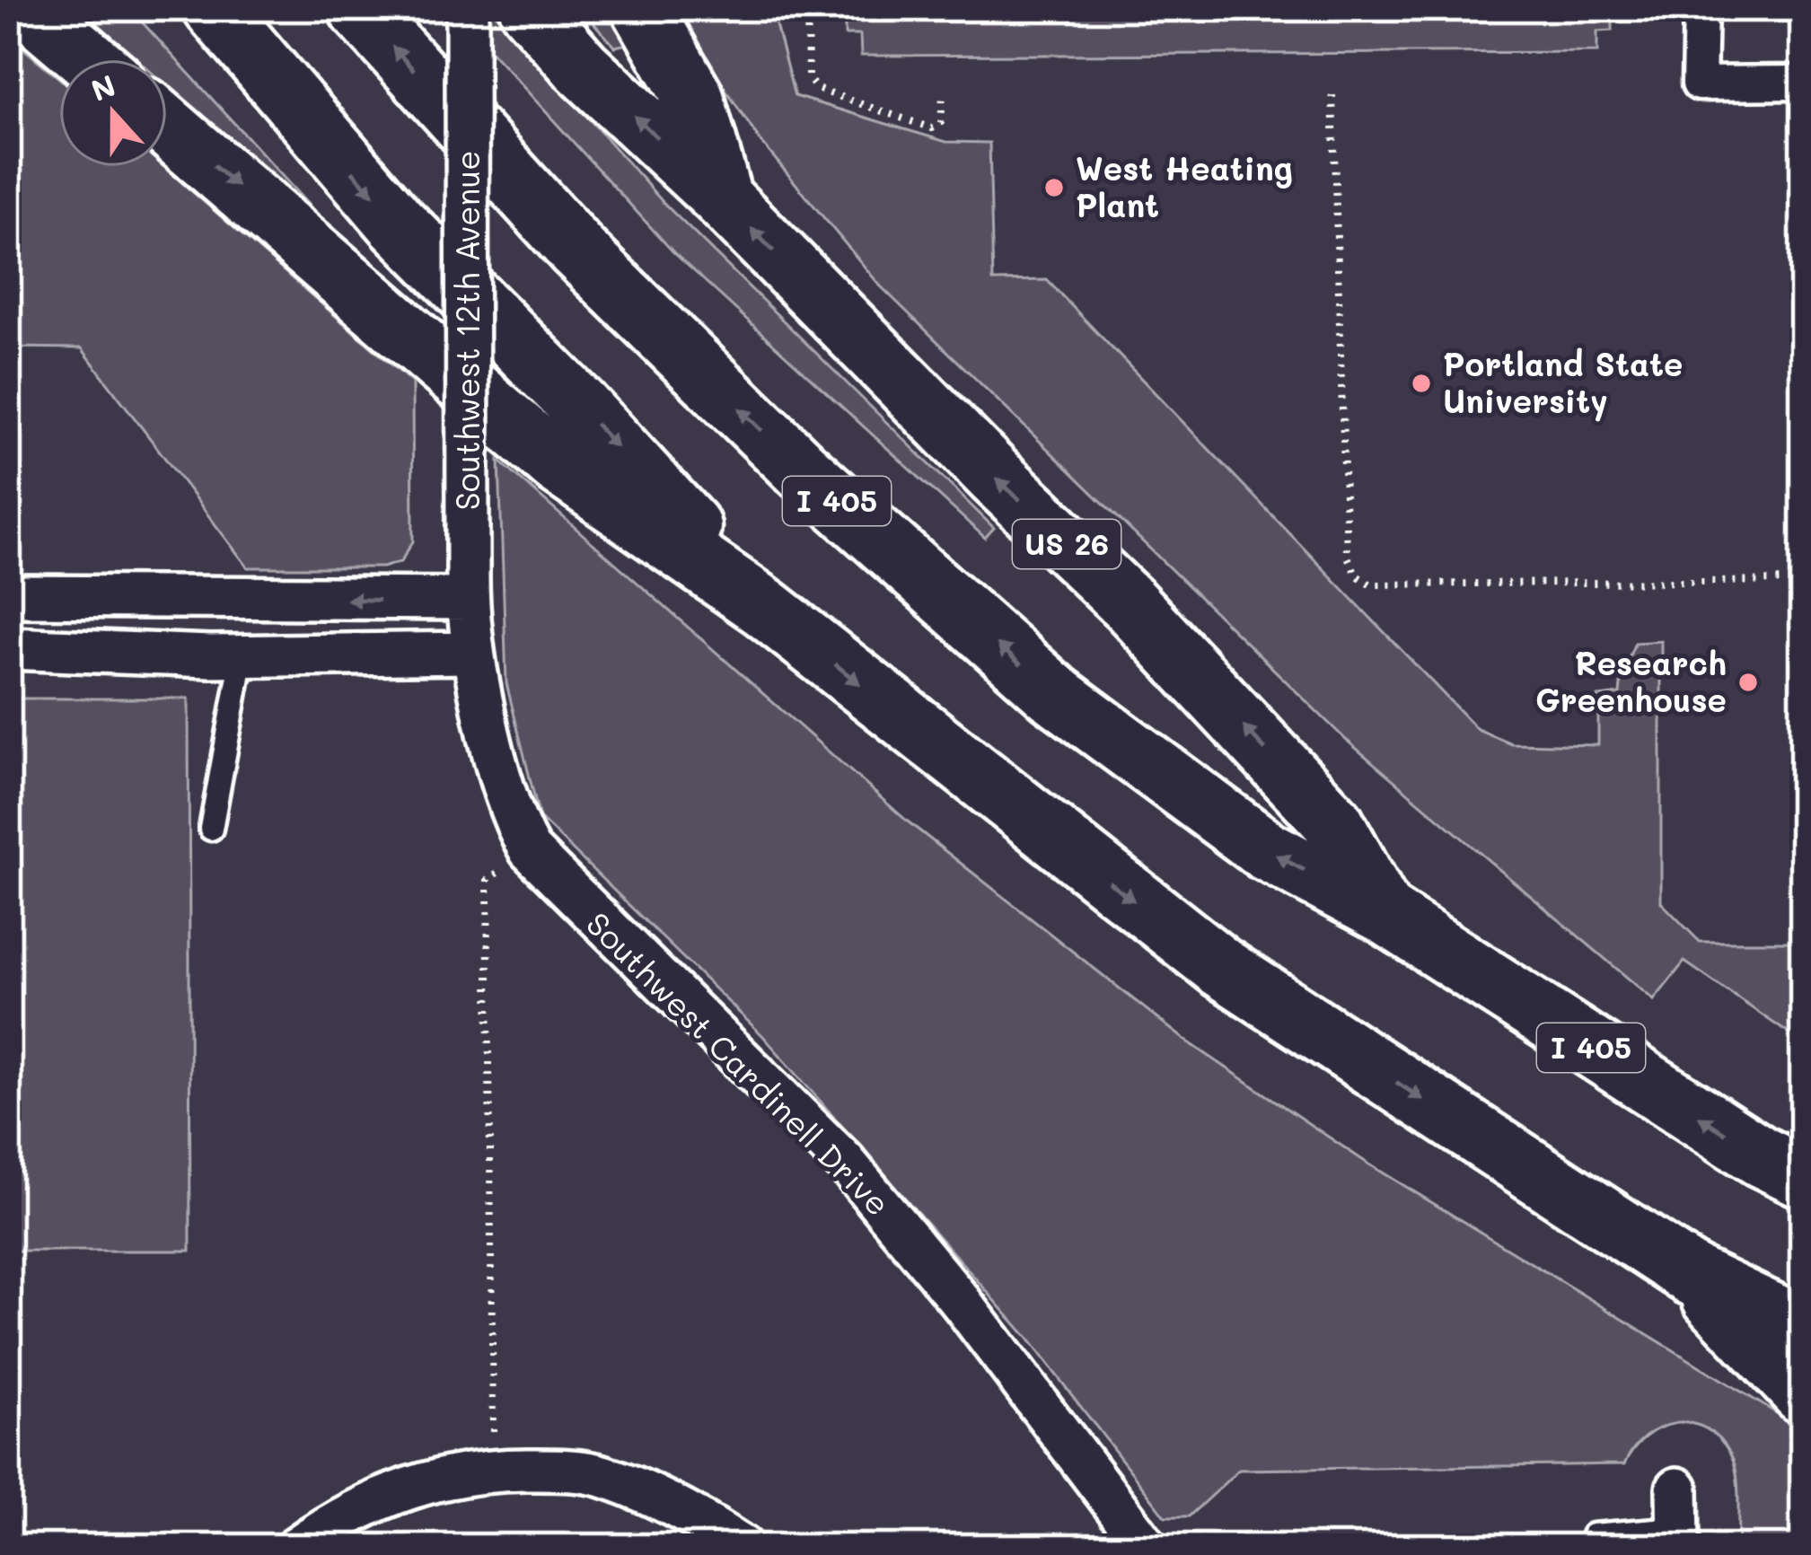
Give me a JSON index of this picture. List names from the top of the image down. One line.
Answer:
{"streets":{"highway":["I 405","US 26"],"street":["Southwest 12th Avenue","Southwest Cardinell Drive"]},"crossings":[["Southwest 12th Avenue","Southwest Cardinell Drive"],["I 405","US 26"]],"places":["West Heating Plant","Portland State University","Research Greenhouse"],"north":"top"}
